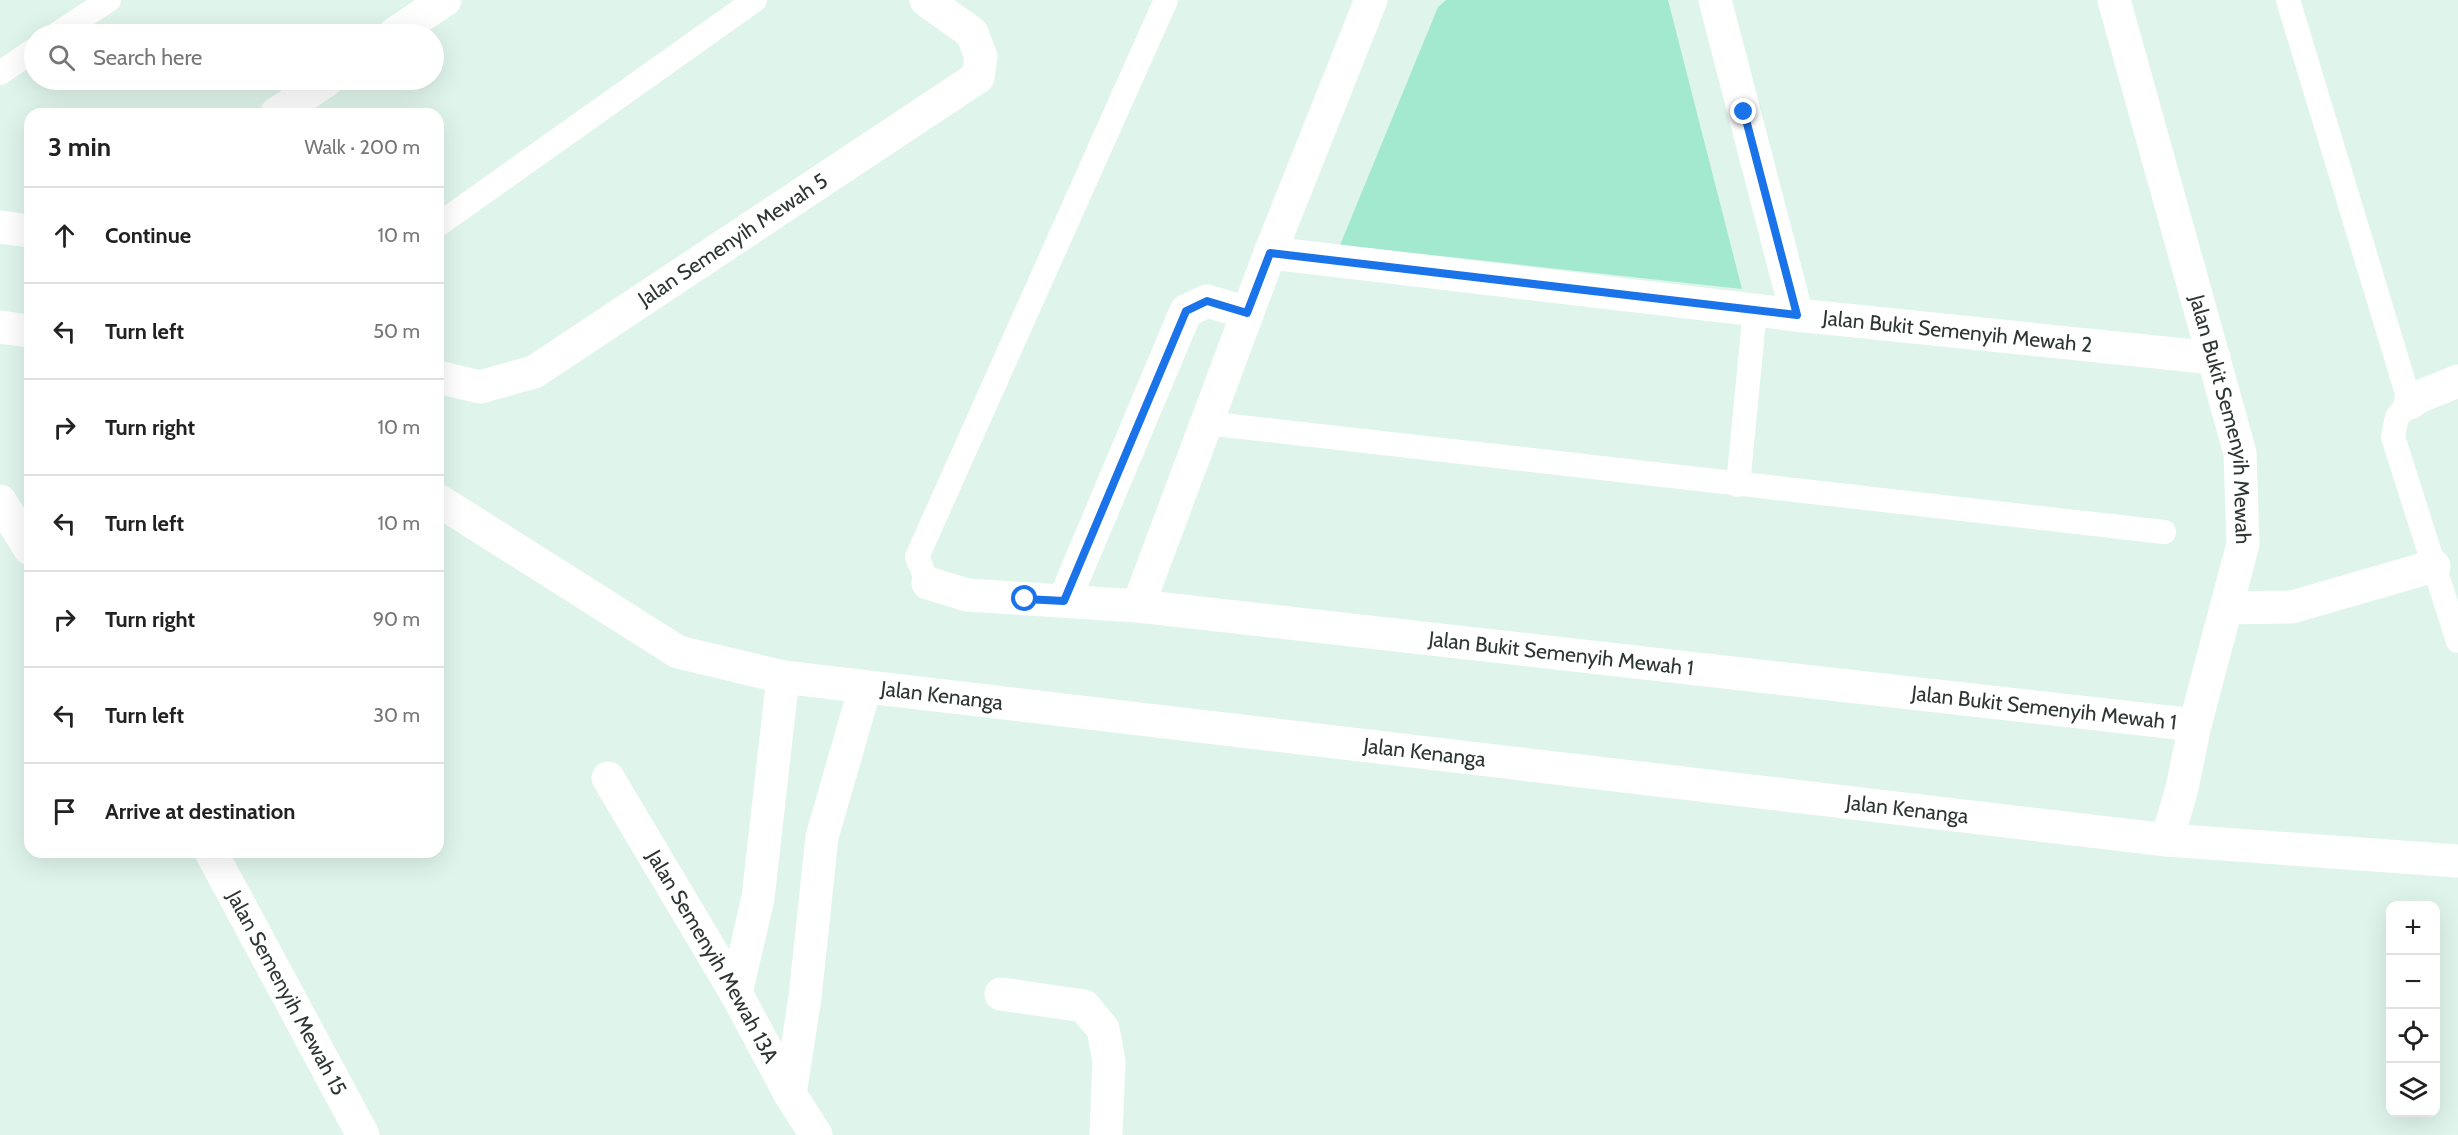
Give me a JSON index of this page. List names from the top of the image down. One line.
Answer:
{"streets":{"street":["Jalan Semenyih Mewah 5","Jalan Bukit Semenyih Mewah 2","Jalan Bukit Semenyih Mewah","Jalan Bukit Semenyih Mewah 1","Jalan Kenanga","Jalan Semenyih Mewah 13A","Jalan Semenyih Mewah 15"]},"crossings":[["Jalan Bukit Semenyih Mewah 2","Jalan Bukit Semenyih Mewah"],["Jalan Bukit Semenyih Mewah","Jalan Bukit Semenyih Mewah 1"],["Jalan Bukit Semenyih Mewah","Jalan Kenanga"]],"page":{"search":"Search here","heading":["3 min","Walk · 200 m"],"list":[["Continue","10 m"],["Turn left","50 m"],["Turn right","10 m"],["Turn left","10 m"],["Turn right","90 m"],["Turn left","30 m"],"Arrive at destination"],"map_buttons":["+","−"]}}
